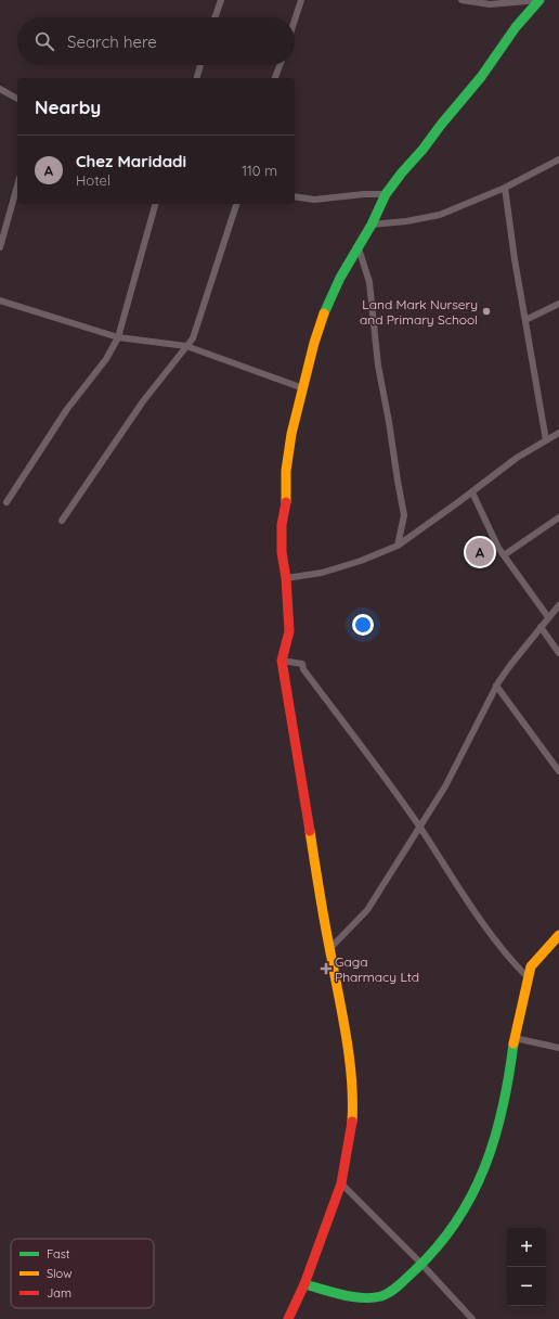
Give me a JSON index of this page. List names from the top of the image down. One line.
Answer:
{"places":{"other":["Land Mark Nursery and Primary School"],"health":["Gaga Pharmacy Ltd"]},"legend":["Fast","Slow","Jam"],"page":{"search":"Search here","heading":"Nearby","list":[{"mark":"A","name":"Chez Maridadi","note":"Hotel","value":"110 m"}],"pins":"A","map_buttons":["+","−"]}}
